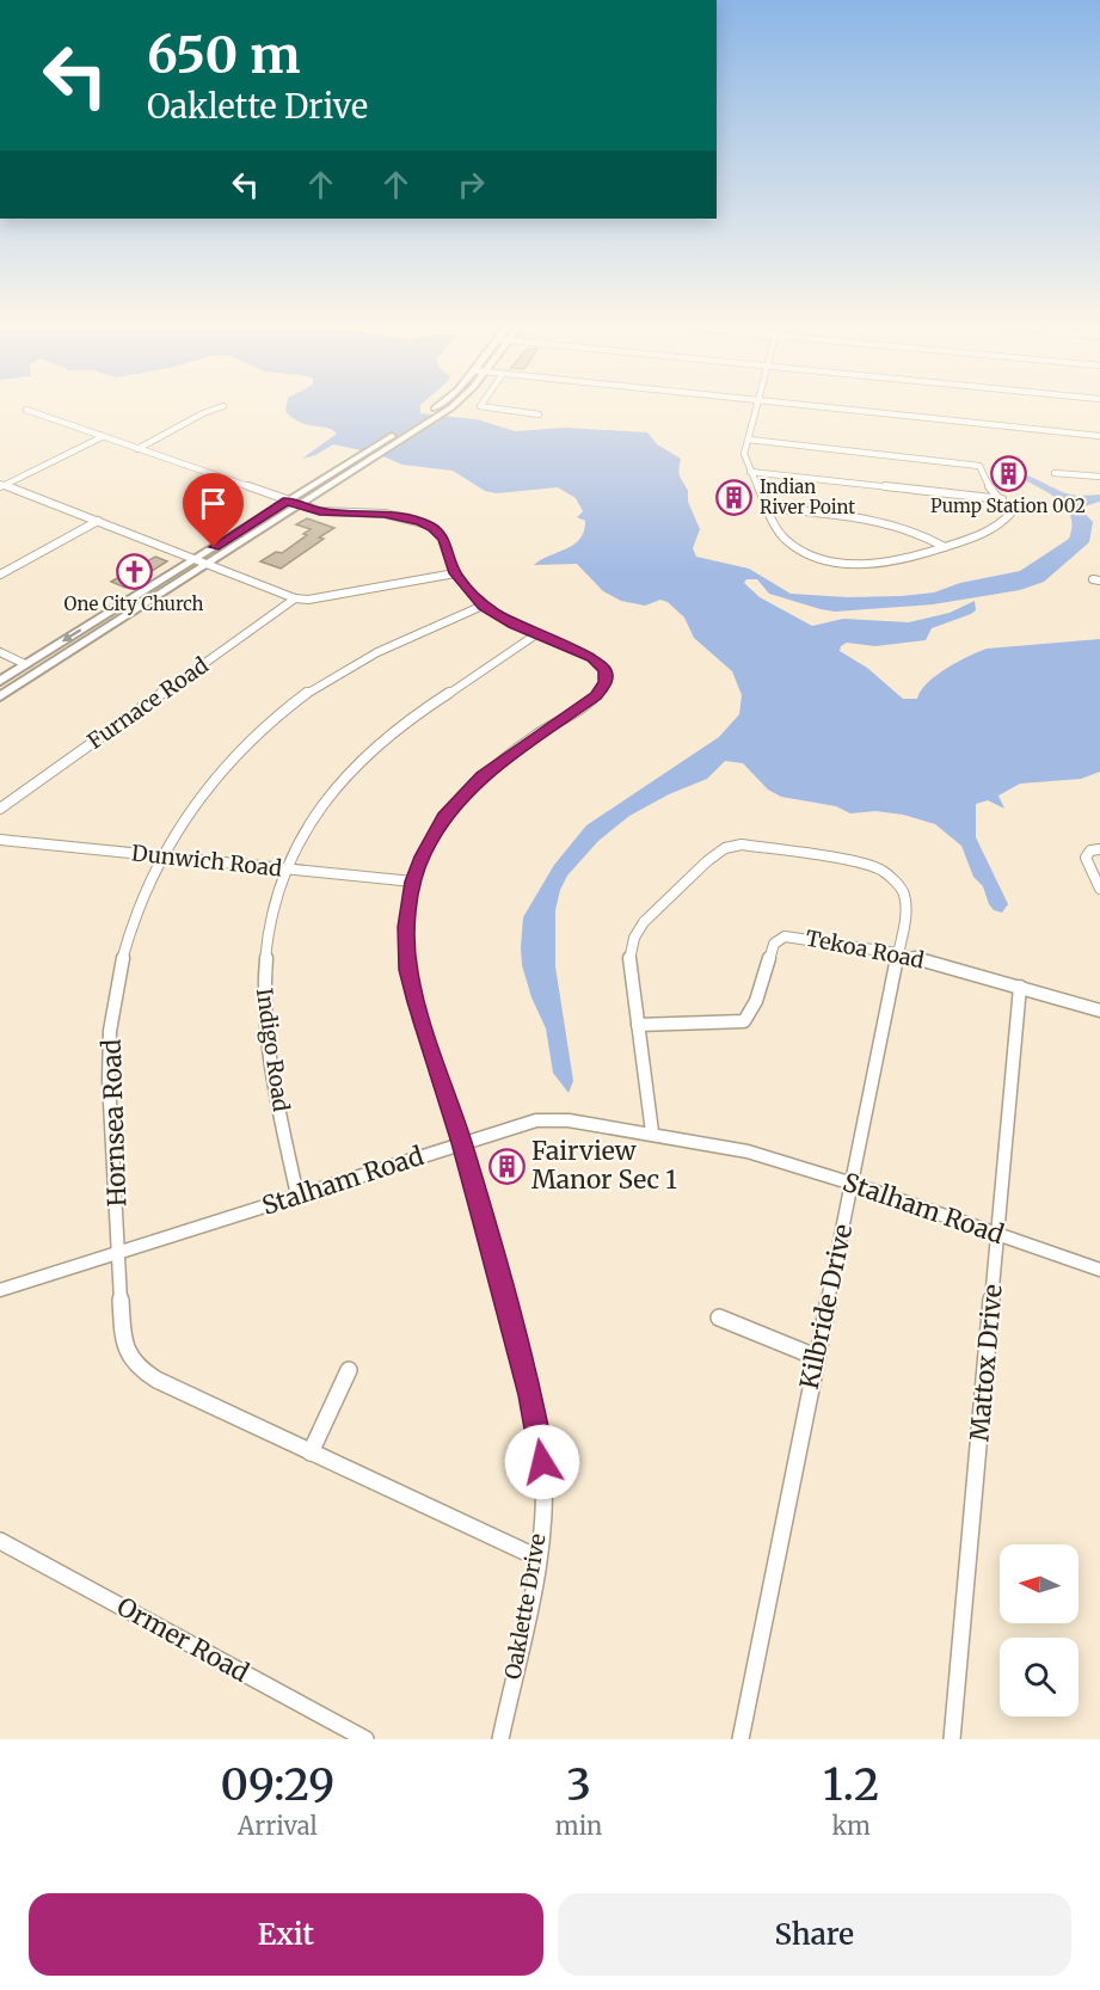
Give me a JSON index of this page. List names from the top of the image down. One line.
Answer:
{"streets":{"street":["Furnace Road","Dunwich Road","Tekoa Road","Indigo Road","Hornsea Road","Stalham Road","Kilbride Drive","Mattox Drive","Oaklette Drive","Ormer Road"]},"crossings":[["Dunwich Road","Indigo Road"],["Dunwich Road","Hornsea Road"],["Dunwich Road","Oaklette Drive"],["Tekoa Road","Kilbride Drive"],["Tekoa Road","Mattox Drive"],["Indigo Road","Stalham Road"],["Indigo Road","Oaklette Drive"],["Hornsea Road","Stalham Road"],["Hornsea Road","Oaklette Drive"],["Stalham Road","Kilbride Drive"],["Stalham Road","Mattox Drive"],["Stalham Road","Oaklette Drive"]],"places":{"building":["Pump Station 002","Indian River Point","Fairview Manor Sec 1"],"church":["One City Church"]},"north":"left","page":{"turn":["650 m","Oaklette Drive"],"eta":["09:29","Arrival","3","min","1.2","km"],"buttons":["Exit","Share"]}}
